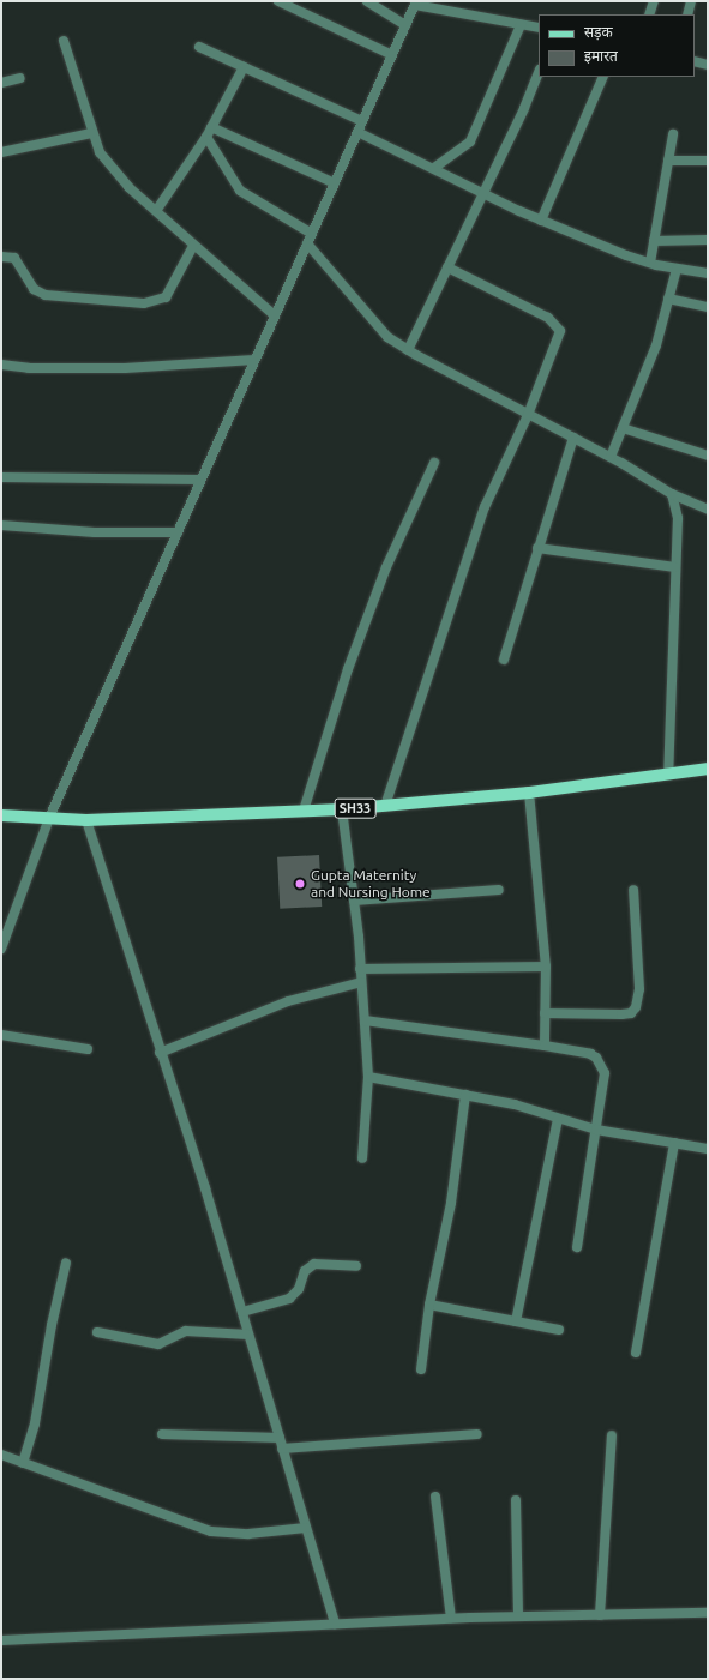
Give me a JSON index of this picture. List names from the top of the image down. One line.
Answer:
{"streets":{"main road":["SH33"]},"places":["Gupta Maternity and Nursing Home"],"legend":["सड़क","इमारत"]}
